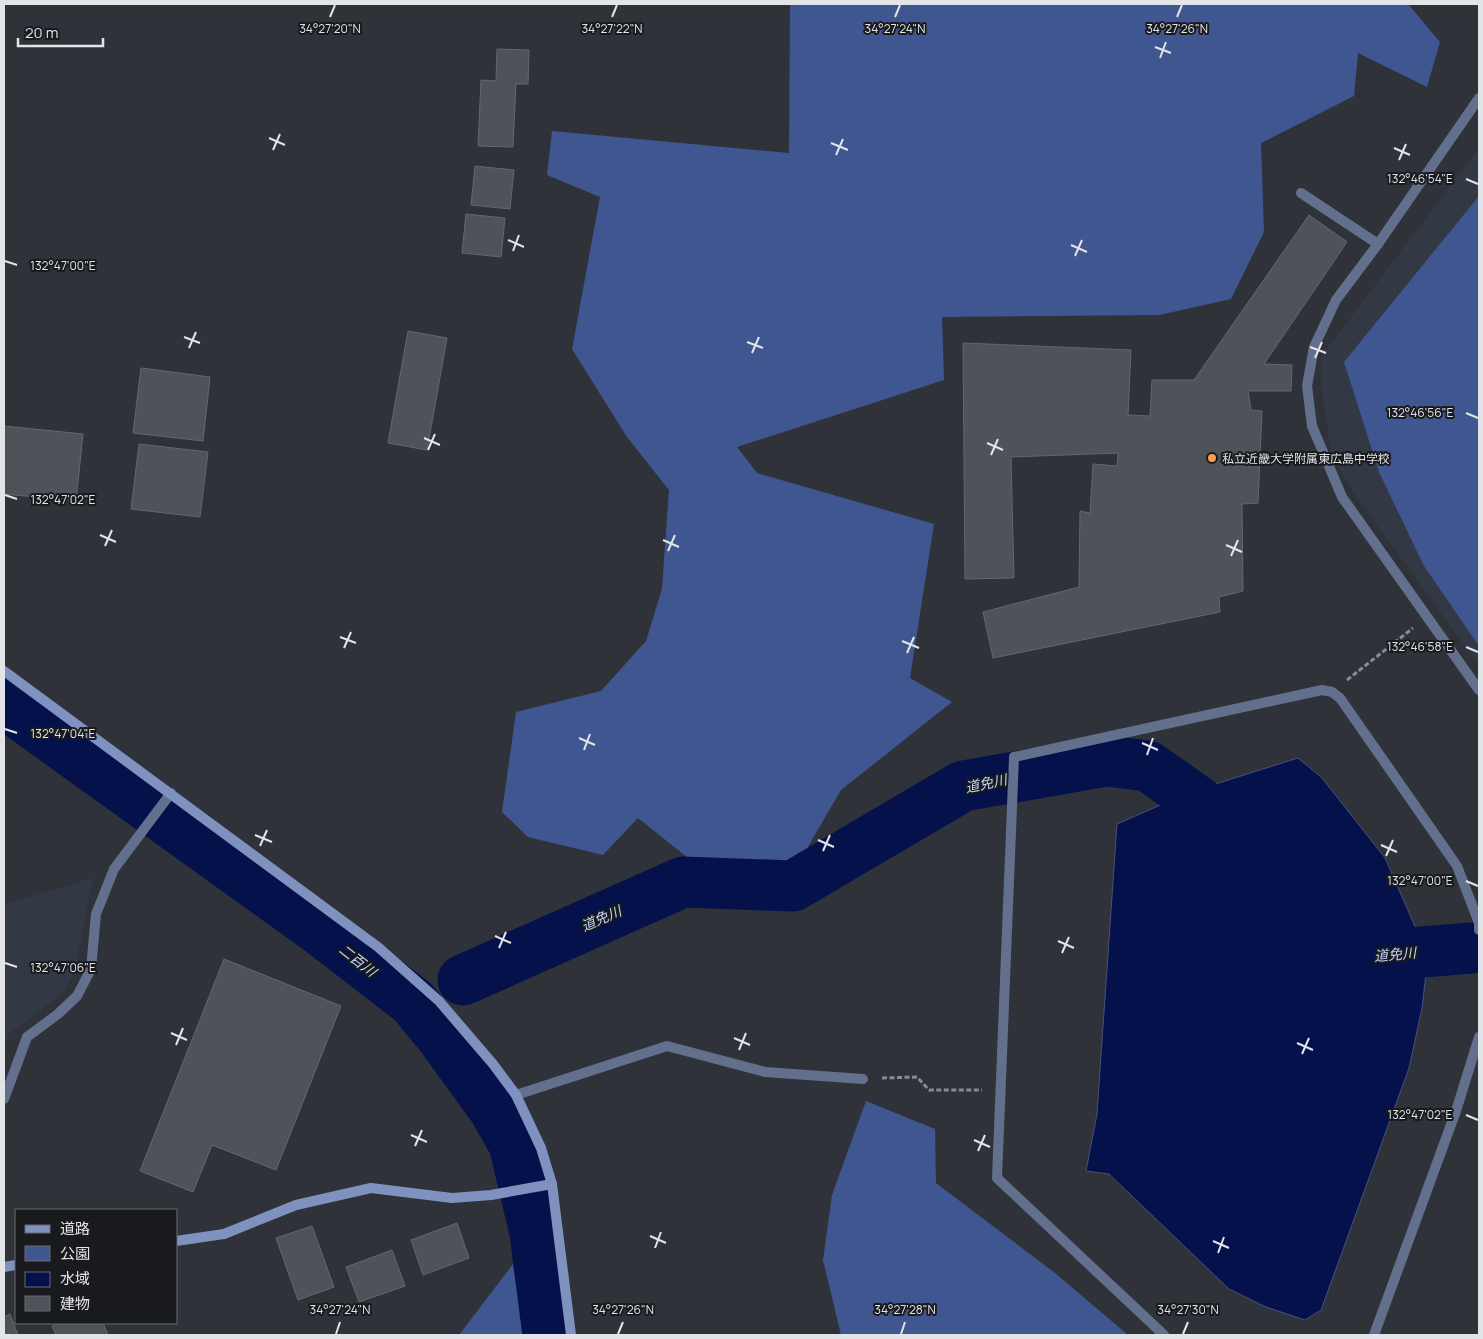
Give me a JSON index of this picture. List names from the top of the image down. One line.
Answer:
{"water":["道免川","二百川"],"places":["私立近畿大学附属東広島中学校"],"legend":["道路","公園","水域","建物"],"scale_bar":"20 m","coordinates":["34°27'20\"N","34°27'22\"N","34°27'24\"N","34°27'26\"N","132°46'54\"E","132°47'00\"E","132°46'56\"E","132°47'02\"E","132°46'58\"E","132°47'04\"E","132°47'06\"E","34°27'28\"N","34°27'30\"N"]}
